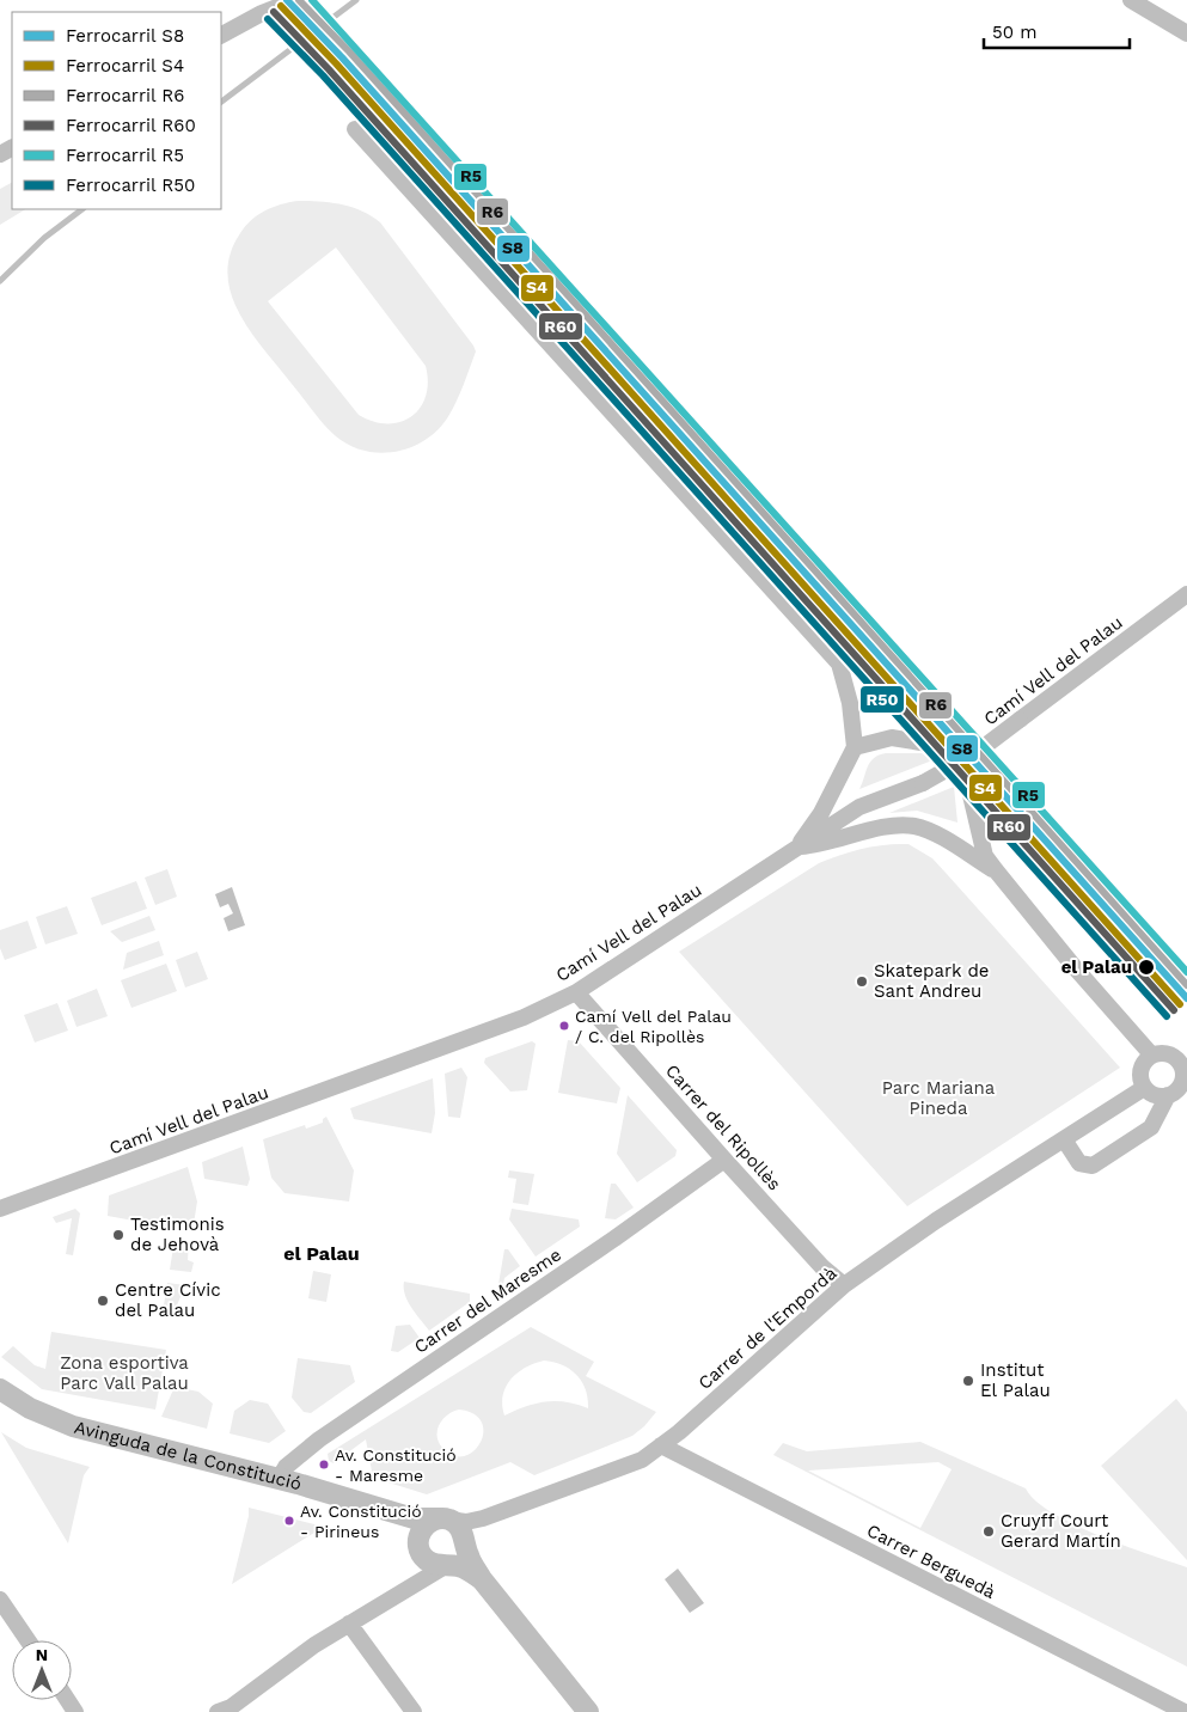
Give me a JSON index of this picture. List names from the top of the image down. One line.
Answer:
{"streets":{"street":["Camí Vell del Palau","Carrer del Ripollès","Carrer del Maresme","Carrer de l'Empordà","Avinguda de la Constitució","Carrer Berguedà"]},"crossings":[["Camí Vell del Palau","Carrer del Ripollès"],["Carrer del Ripollès","Carrer del Maresme"],["Carrer del Ripollès","Carrer de l'Empordà"],["Carrer del Maresme","Avinguda de la Constitució"],["Carrer de l'Empordà","Avinguda de la Constitució"],["Carrer de l'Empordà","Carrer Berguedà"]],"districts":["el Palau"],"parks":["Parc Mariana Pineda","Zona esportiva Parc Vall Palau"],"places":["el Palau","Skatepark de Sant Andreu","Camí Vell del Palau / C. del Ripollès","Testimonis de Jehovà","Centre Cívic del Palau","Institut El Palau","Av. Constitució - Maresme","Av. Constitució - Pirineus","Cruyff Court Gerard Martín"],"lines":["rail line S8","rail line R6","rail line R5","rail line S4","rail line R60","rail line R50"],"legend":["Ferrocarril S8","Ferrocarril S4","Ferrocarril R6","Ferrocarril R60","Ferrocarril R5","Ferrocarril R50"],"scale_bar":"50 m","north":"top"}
